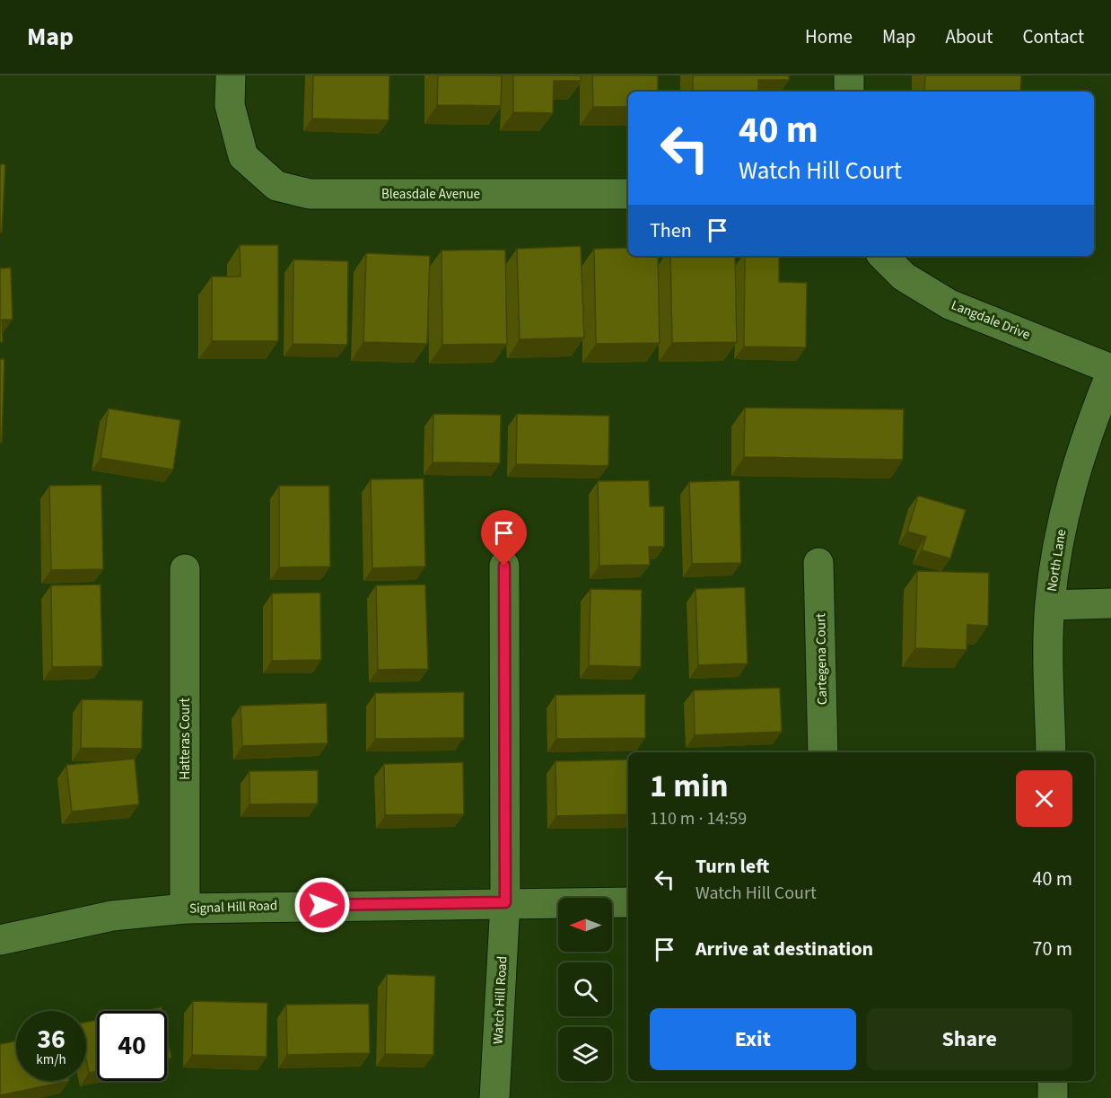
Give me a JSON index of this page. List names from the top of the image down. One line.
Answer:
{"streets":{"street":["Bleasdale Avenue","Langdale Drive","North Lane","Cartegena Court","Hatteras Court","Signal Hill Road","Watch Hill Road"]},"crossings":[["Hatteras Court","Signal Hill Road"],["Signal Hill Road","Watch Hill Road"]],"north":"left","page":{"header":"Map","nav":["Home","Map","About","Contact"],"turn":["40 m","Watch Hill Court"],"then":"Then","heading":["1 min","110 m · 14:59"],"list":[{"name":"Turn left","note":"Watch Hill Court","value":"40 m"},{"name":"Arrive at destination","value":"70 m"}],"buttons":["Exit","Share"],"speed":"36 km/h","limit":"40"}}
